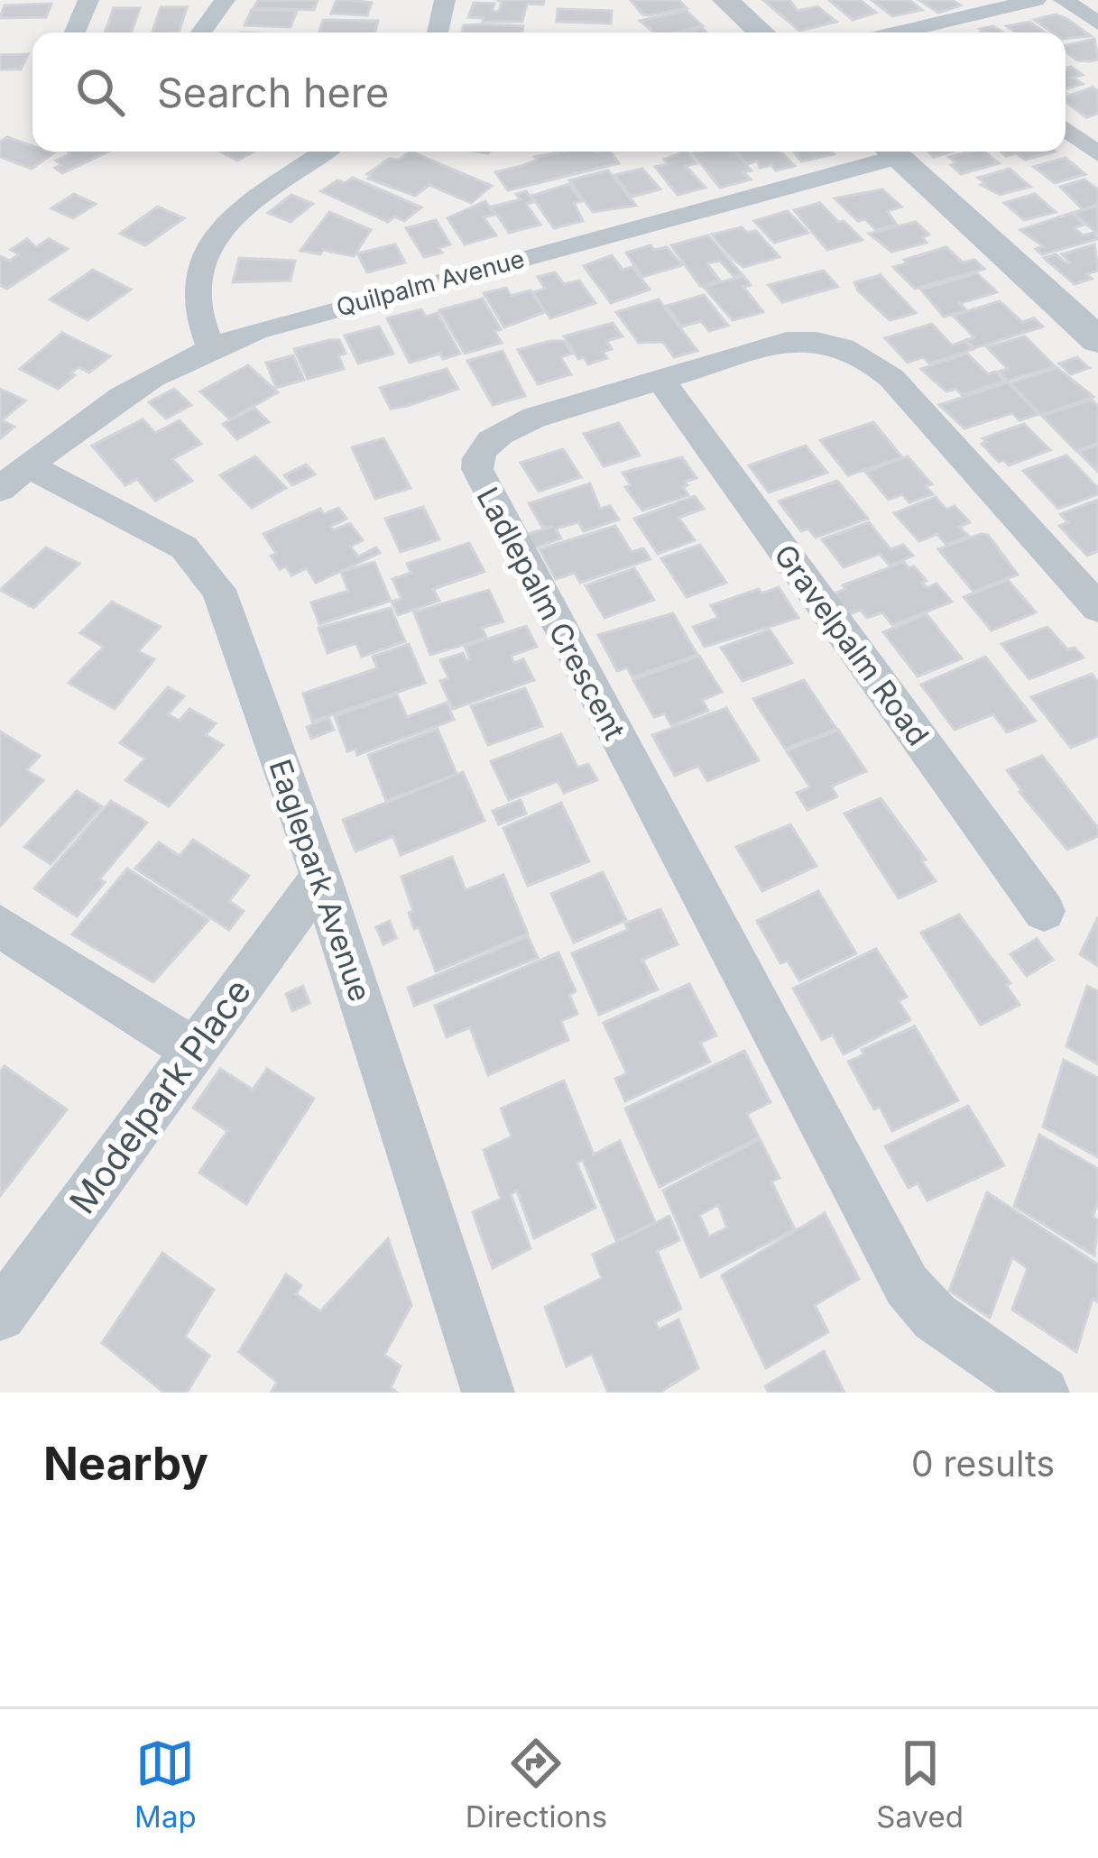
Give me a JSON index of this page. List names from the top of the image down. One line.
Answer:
{"streets":{"street":["Quilpalm Avenue","Ladlepalm Crescent","Gravelpalm Road","Eaglepark Avenue","Modelpark Place"]},"crossings":[["Quilpalm Avenue","Eaglepark Avenue"],["Ladlepalm Crescent","Gravelpalm Road"],["Eaglepark Avenue","Modelpark Place"]],"page":{"search":"Search here","heading":["Nearby","0 results"],"nav":["Map","Directions","Saved"]}}
